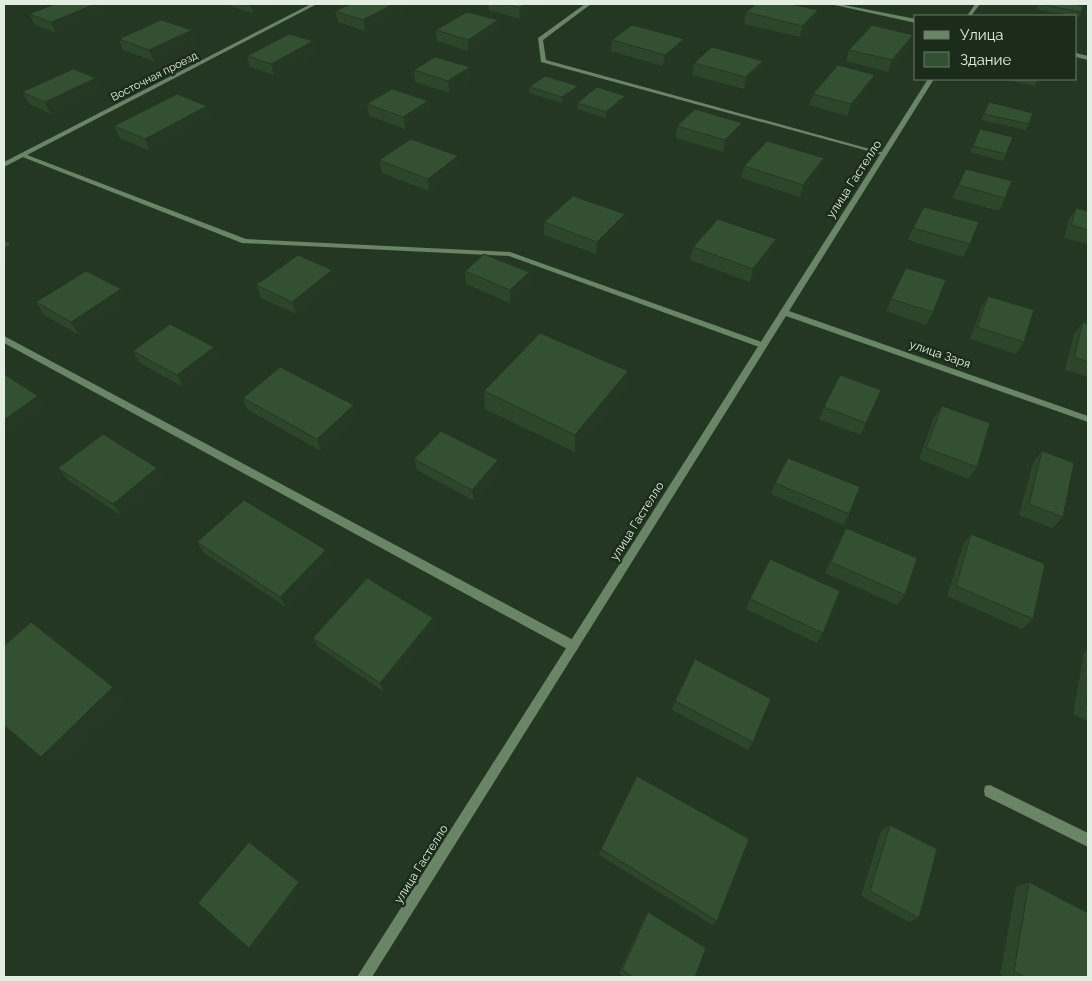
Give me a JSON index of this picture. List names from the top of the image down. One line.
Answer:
{"streets":{"street":["Восточная проезд","улица Гастелло","улица Заря"]},"crossings":[["улица Гастелло","улица Заря"]],"legend":["Улица","Здание"]}
